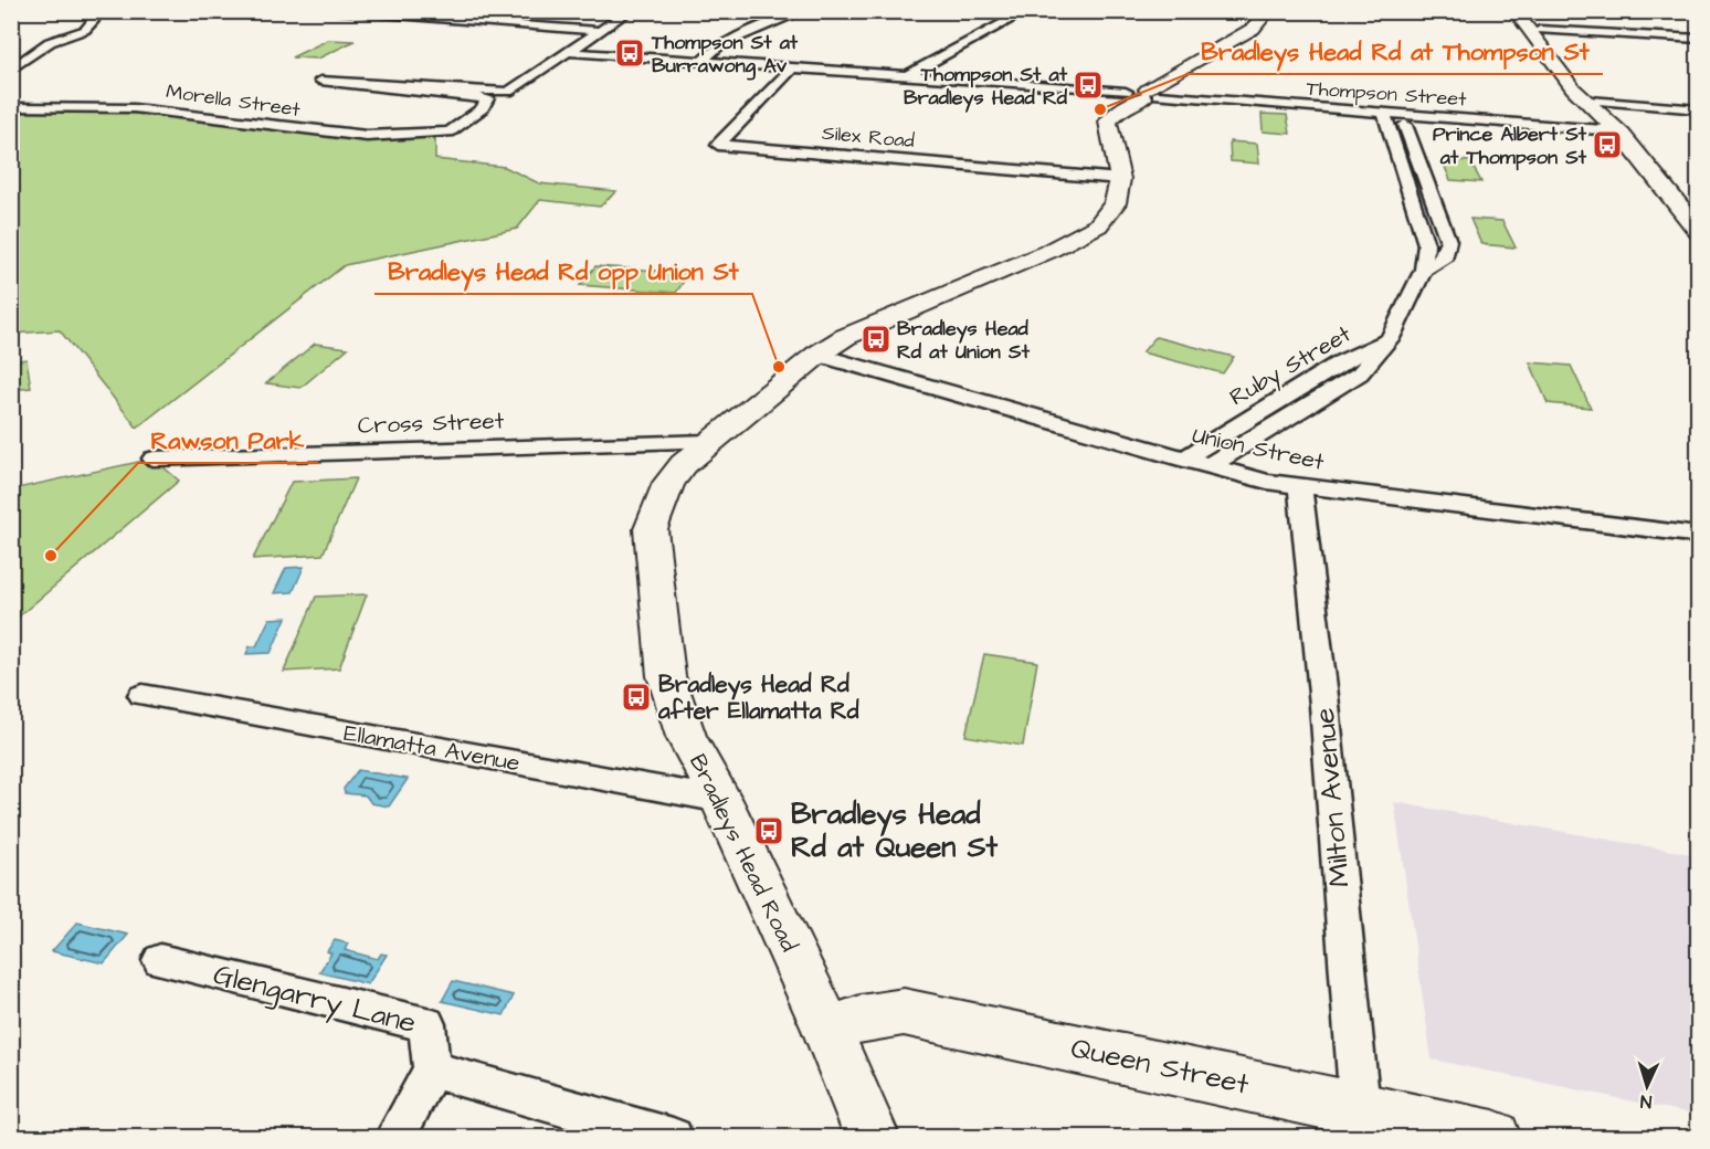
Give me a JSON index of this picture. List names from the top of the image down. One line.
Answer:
{"streets":{"main road":["Bradleys Head Road","Queen Street"],"street":["Thompson Street","Morella Street","Silex Road","Ruby Street","Cross Street","Union Street","Ellamatta Avenue","Milton Avenue","Glengarry Lane"]},"crossings":[["Thompson Street","Silex Road"],["Thompson Street","Ruby Street"],["Thompson Street","Bradleys Head Road"],["Silex Road","Bradleys Head Road"],["Ruby Street","Union Street"],["Cross Street","Bradleys Head Road"],["Union Street","Milton Avenue"],["Union Street","Bradleys Head Road"],["Ellamatta Avenue","Bradleys Head Road"],["Milton Avenue","Queen Street"],["Bradleys Head Road","Queen Street"]],"places":{"bus stop":["Thompson St at Burrawong Av","Thompson St at Bradleys Head Rd","Prince Albert St at Thompson St","Bradleys Head Rd at Union St","Bradleys Head Rd after Ellamatta Rd","Bradleys Head Rd at Queen St"],"other":["Bradleys Head Rd at Thompson St","Bradleys Head Rd opp Union St","Rawson Park"]},"north":"bottom"}
